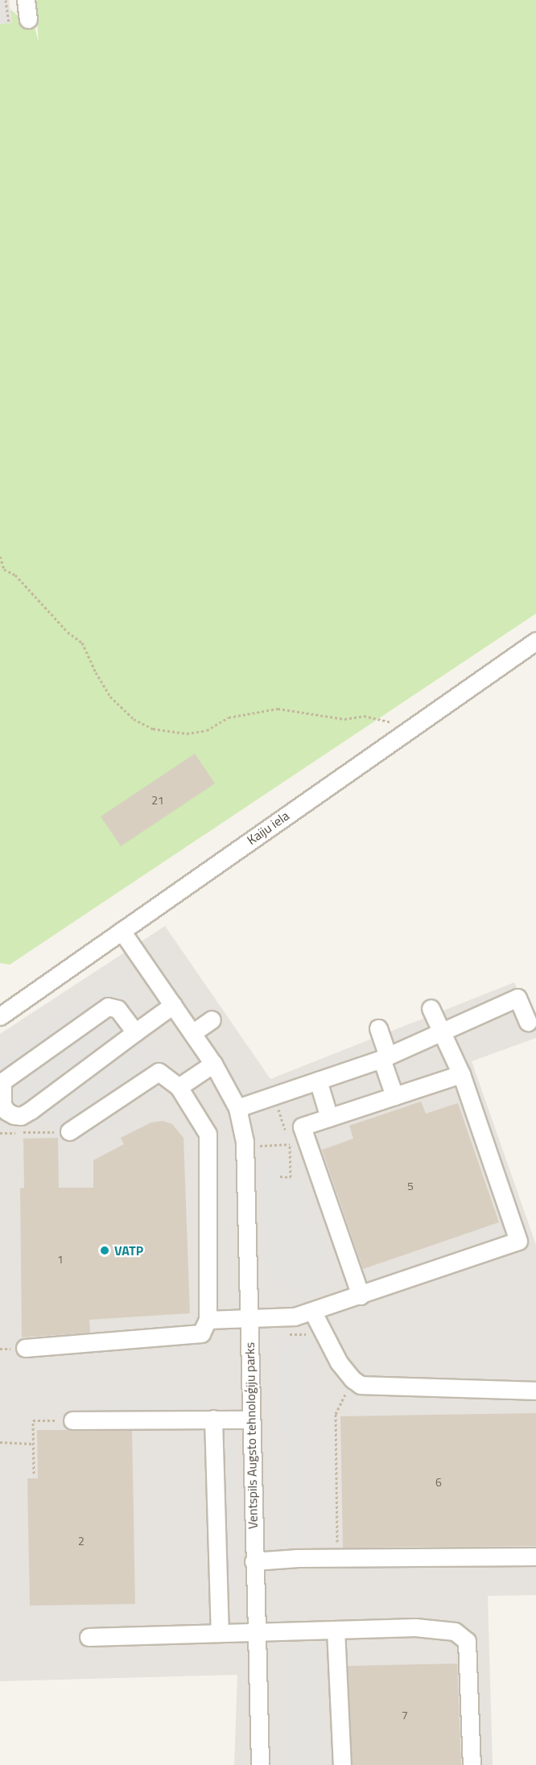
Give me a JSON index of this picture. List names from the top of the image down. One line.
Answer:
{"streets":{"street":["Kaiju iela","Ventspils Augsto tehnoloģiju parks"]},"crossings":[["Kaiju iela","Ventspils Augsto tehnoloģiju parks"]],"places":["VATP"],"house_numbers":["21","5","1","6","2","7"]}
